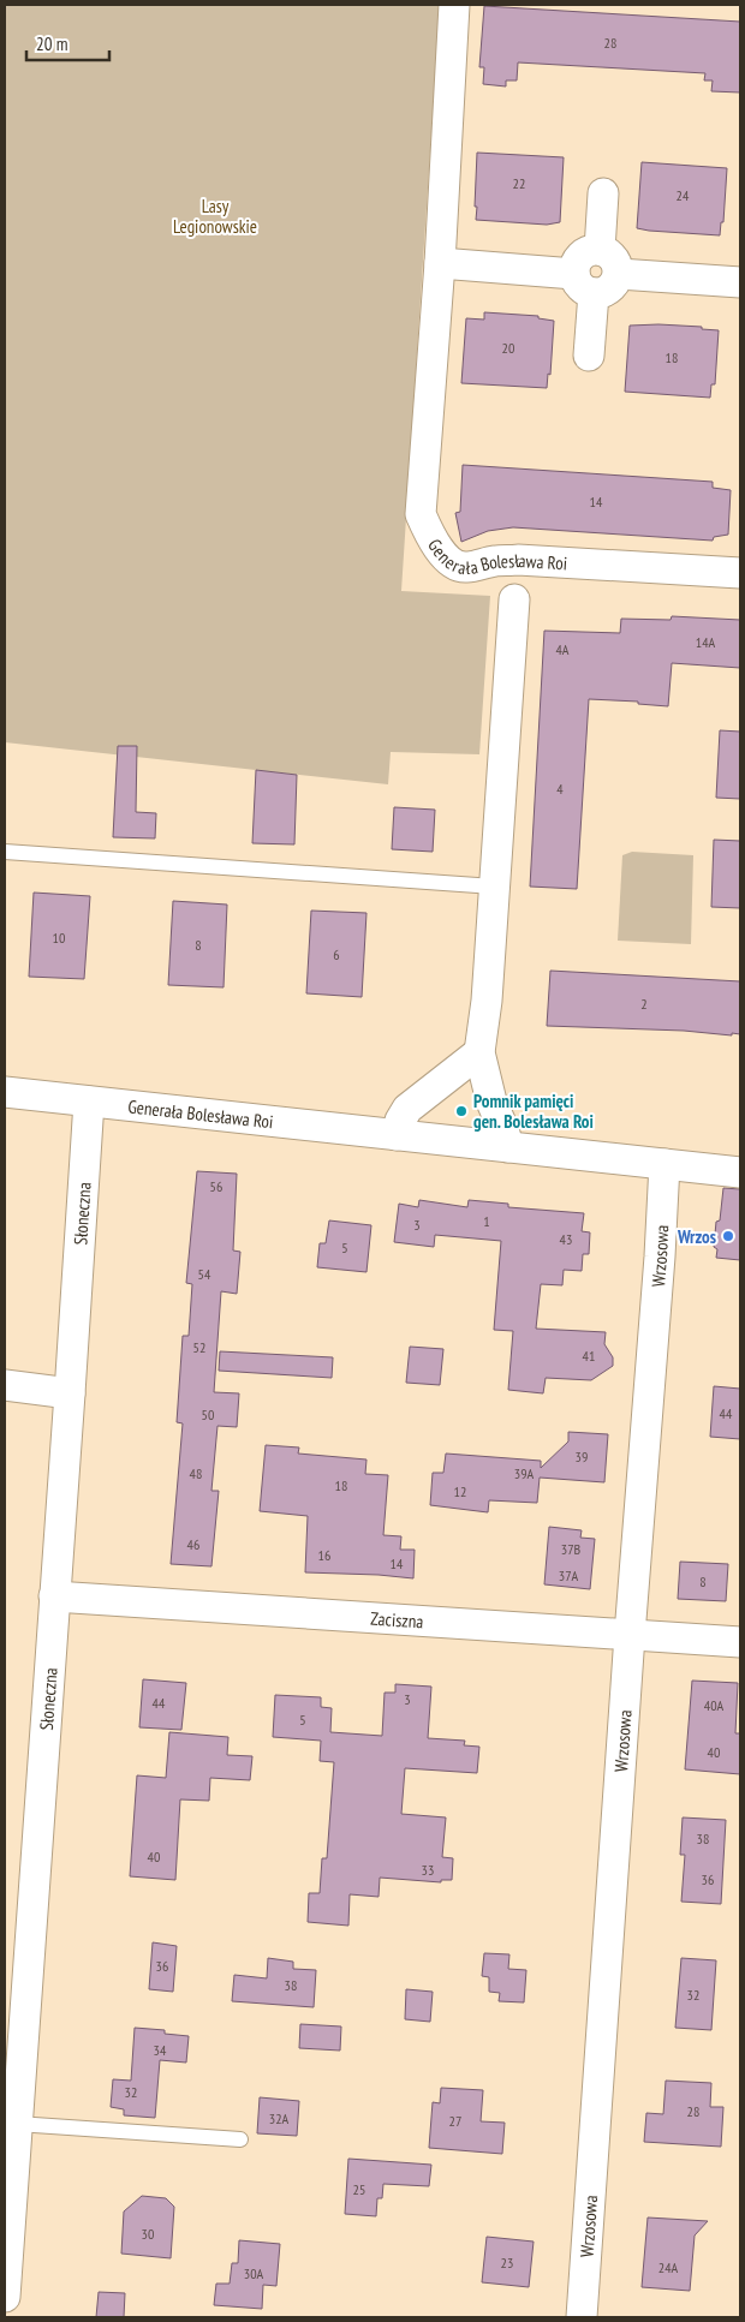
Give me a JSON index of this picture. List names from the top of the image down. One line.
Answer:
{"streets":{"street":["Generała Bolesława Roi","Słoneczna","Wrzosowa","Zaciszna"]},"crossings":[["Generała Bolesława Roi","Słoneczna"],["Generała Bolesława Roi","Wrzosowa"],["Słoneczna","Zaciszna"],["Wrzosowa","Zaciszna"]],"parks":["Lasy Legionowskie"],"places":["Pomnik pamięci gen. Bolesława Roi","Wrzos"],"house_numbers":["28","22","24","20","18","14","14A","4A","4","10","8","6","2","56","1","3","43","5","54","52","41","44","50","39","48","39A","18","12","46","37B","16","14","37A","8","3","44","40A","5","40","38","40","33","36","36","38","32","34","32","28","32A","27","25","30","23","24A","30A"],"scale_bar":"20 m"}
